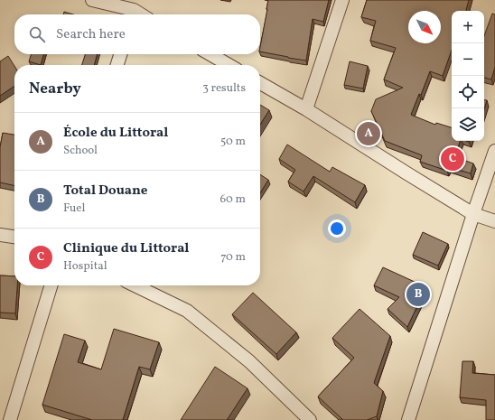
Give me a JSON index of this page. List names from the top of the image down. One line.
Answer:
{"north":"bottom right","page":{"map_buttons":["+","−"],"search":"Search here","heading":["Nearby","3 results"],"list":[{"mark":"A","name":"École du Littoral","note":"School","value":"50 m"},{"mark":"B","name":"Total Douane","note":"Fuel","value":"60 m"},{"mark":"C","name":"Clinique du Littoral","note":"Hospital","value":"70 m"}],"pins":["A","C","B"]}}
